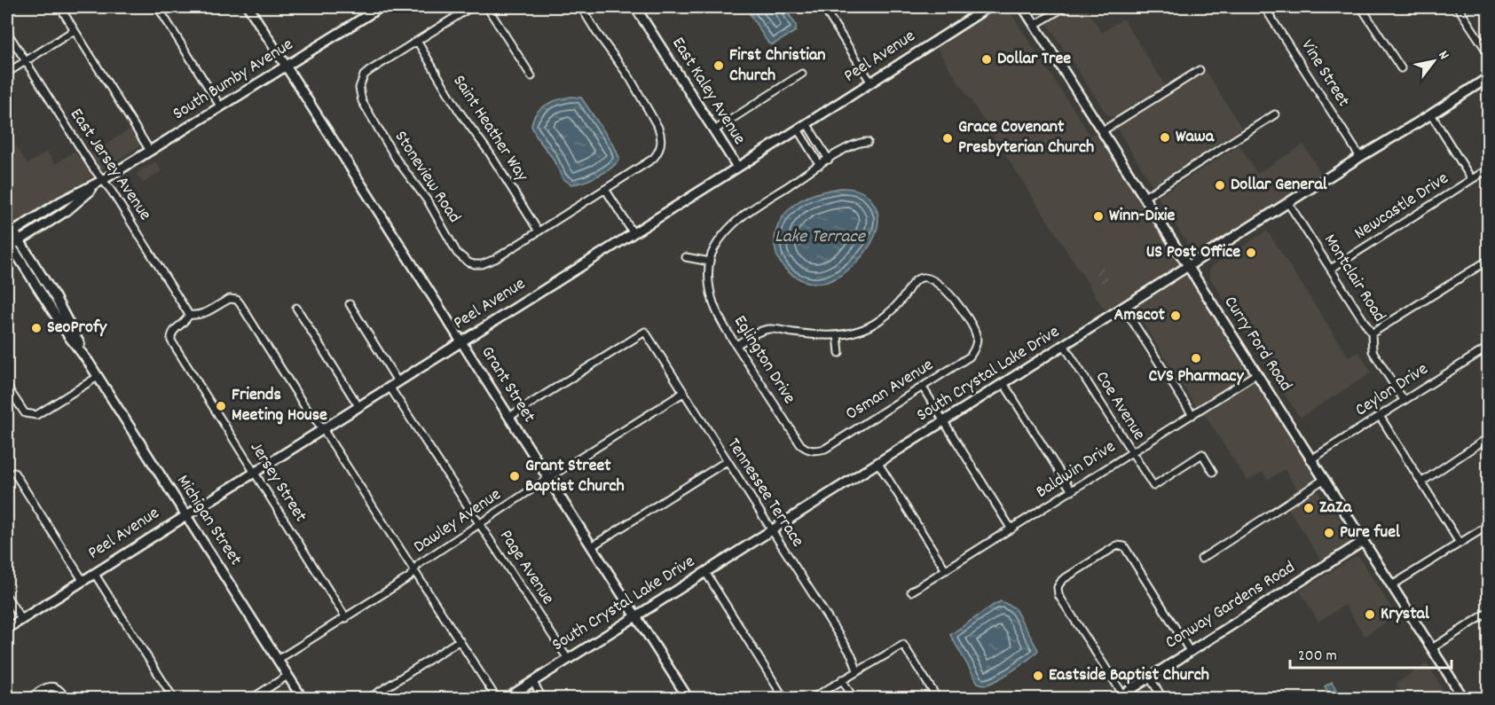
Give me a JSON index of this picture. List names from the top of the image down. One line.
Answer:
{"streets":{"street":["Peel Avenue","Vine Street","South Bumby Avenue","East Kaley Avenue","Saint Heather Way","East Jersey Avenue","Stoneview Road","Newcastle Drive","Montclair Road","Curry Ford Road","Eglington Drive","South Crystal Lake Drive","Grant Street","Osman Avenue","Ceylon Drive","Coe Avenue","Baldwin Drive","Jersey Street","Tennessee Terrace","Michigan Street","Dawley Avenue","Page Avenue","Conway Gardens Road"]},"crossings":[["Peel Avenue","East Kaley Avenue"],["Peel Avenue","Grant Street"],["Peel Avenue","Jersey Street"],["Peel Avenue","Michigan Street"],["Peel Avenue","Page Avenue"],["Vine Street","South Crystal Lake Drive"],["South Bumby Avenue","East Jersey Avenue"],["South Bumby Avenue","Grant Street"],["South Bumby Avenue","Michigan Street"],["Saint Heather Way","Stoneview Road"],["East Jersey Avenue","Jersey Street"],["Newcastle Drive","Montclair Road"],["Montclair Road","South Crystal Lake Drive"],["Montclair Road","Ceylon Drive"],["Curry Ford Road","South Crystal Lake Drive"],["Curry Ford Road","Ceylon Drive"],["Curry Ford Road","Baldwin Drive"],["Curry Ford Road","Conway Gardens Road"],["Eglington Drive","Osman Avenue"],["South Crystal Lake Drive","Grant Street"],["South Crystal Lake Drive","Coe Avenue"],["South Crystal Lake Drive","Tennessee Terrace"],["South Crystal Lake Drive","Page Avenue"],["Grant Street","Tennessee Terrace"],["Grant Street","Dawley Avenue"],["Coe Avenue","Baldwin Drive"],["Jersey Street","Dawley Avenue"],["Tennessee Terrace","Dawley Avenue"],["Michigan Street","Dawley Avenue"],["Dawley Avenue","Page Avenue"]],"water":["Lake Terrace"],"places":["Dollar Tree","First Christian Church","Wawa","Grace Covenant Presbyterian Church","Dollar General","Winn-Dixie","US Post Office","Amscot","SeoProfy","CVS Pharmacy","Friends Meeting House","Grant Street Baptist Church","ZaZa","Pure fuel","Krystal","Eastside Baptist Church"],"scale_bar":"200 m","north":"top right"}
